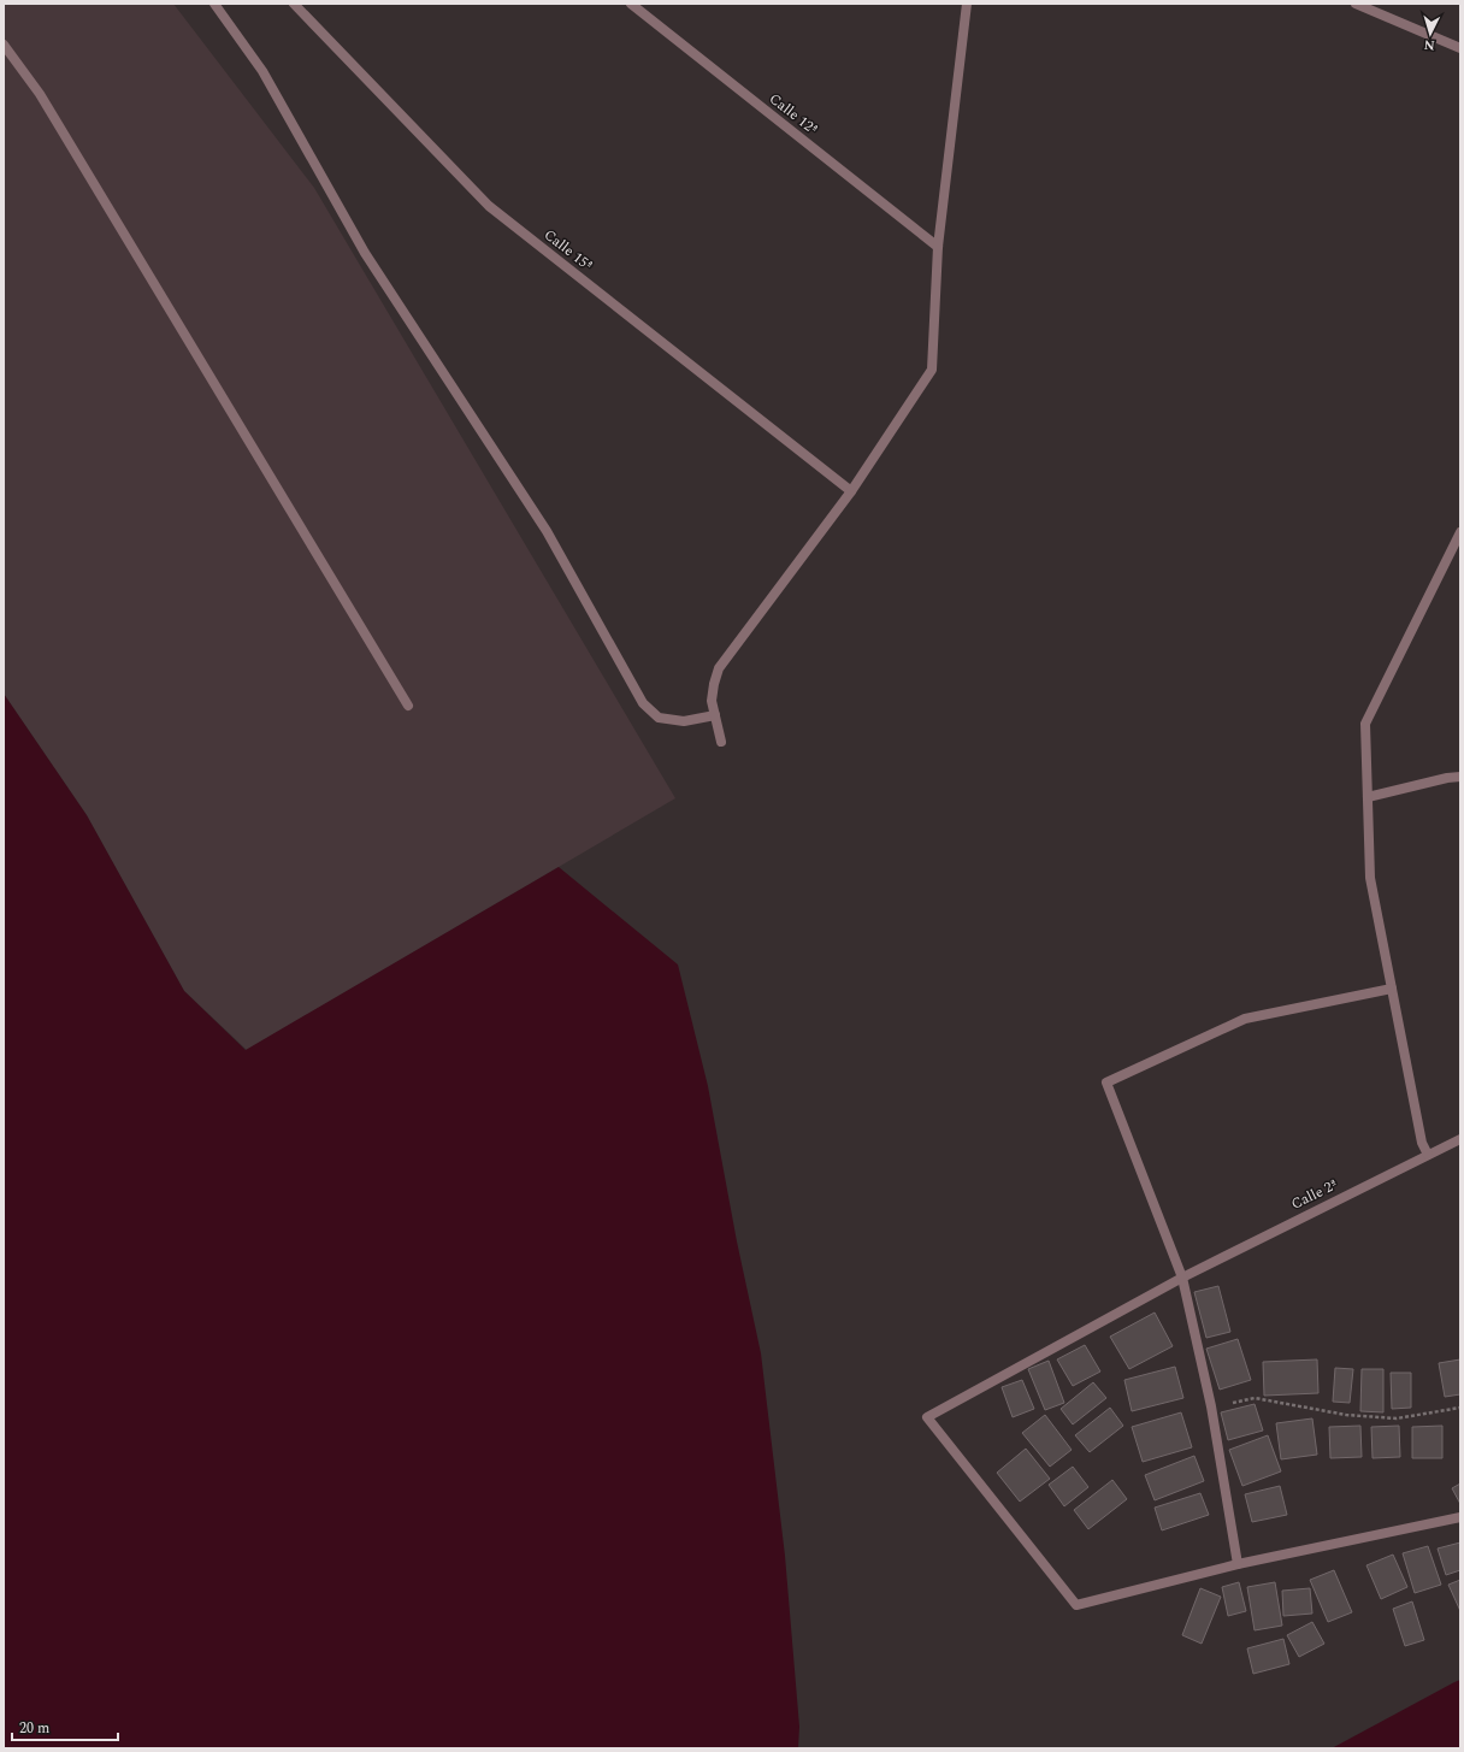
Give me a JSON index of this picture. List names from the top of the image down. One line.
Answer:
{"streets":{"street":["Calle 12ª","Calle 15ª","Calle 2ª"]},"scale_bar":"20 m","north":"bottom"}
